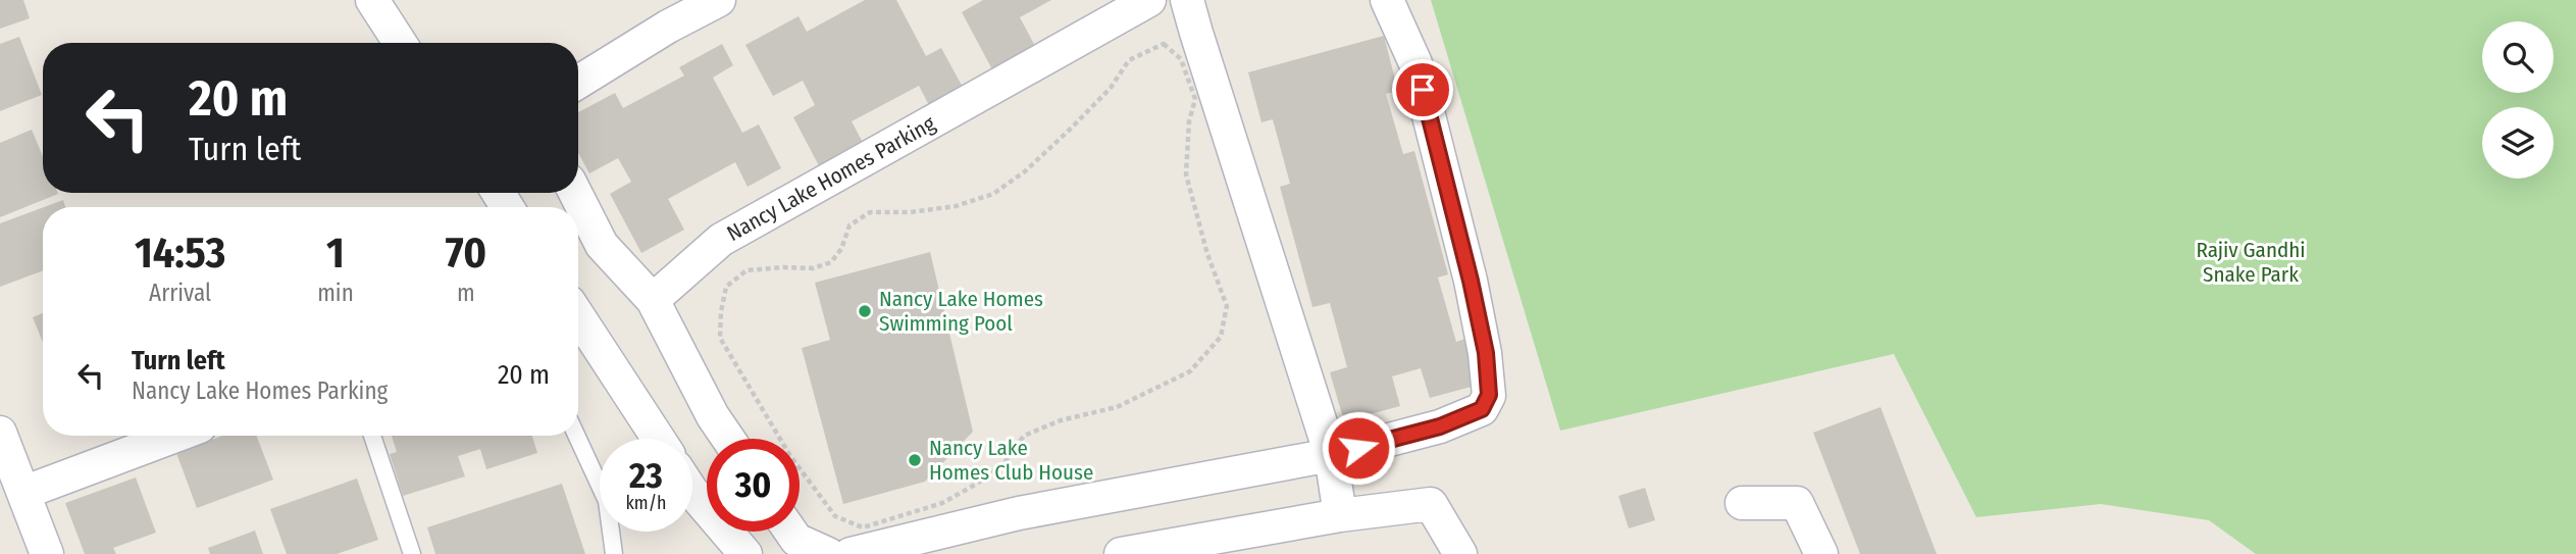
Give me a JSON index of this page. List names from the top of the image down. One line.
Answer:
{"streets":{"street":["Nancy Lake Homes Parking"]},"parks":["Rajiv Gandhi Snake Park"],"places":["Nancy Lake Homes Swimming Pool","Nancy Lake Homes Club House"],"page":{"turn":["20 m","Turn left"],"eta":["14:53","Arrival","1","min","70","m"],"list":[{"name":"Turn left","note":"Nancy Lake Homes Parking","value":"20 m"}],"speed":"23 km/h","limit":"30"}}
